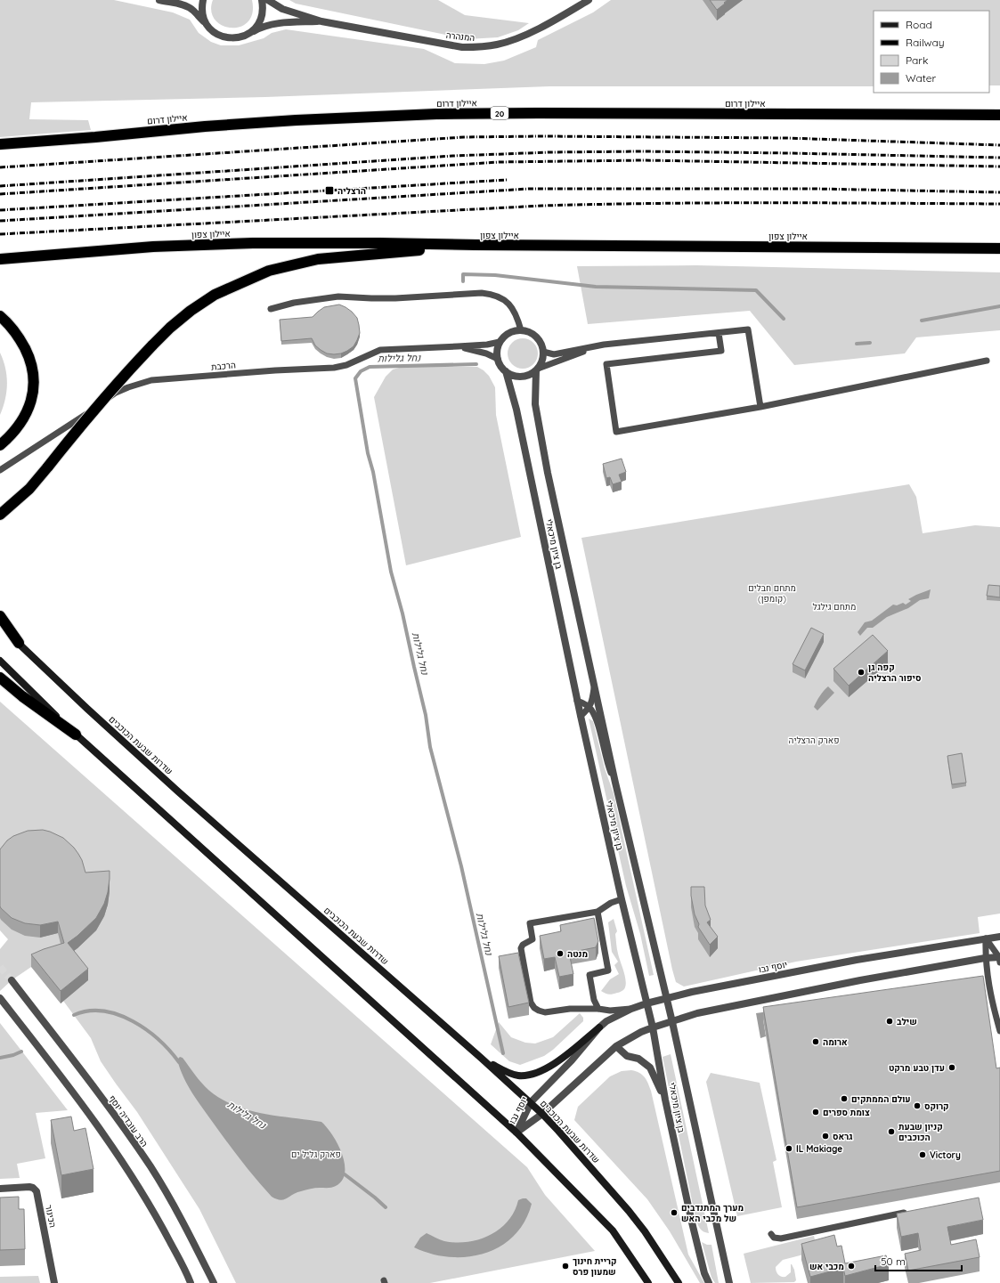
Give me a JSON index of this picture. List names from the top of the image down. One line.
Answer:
{"streets":{"highway":["איילון דרום","20","איילון צפון"],"main road":["שדרות שבעת הכוכבים"],"street":["המנהרה","בן ציון מיכאלי","יוסף נבו","הרב עובדיה יוסף","הכינור"],"lane":["הרכבת"]},"crossings":[["הרכבת","בן ציון מיכאלי"],["בן ציון מיכאלי","יוסף נבו"],["שדרות שבעת הכוכבים","יוסף נבו"]],"water":["נחל גלילות"],"parks":["מתחם חבלים (קומפן)","מתחם גילגל","פארק הרצליה","פארק גליל ים"],"places":{"transit":["הרצליה"],"other":["קפה גן סיפור הרצליה","מנטה","שילב","ארומה","עדן טבע מרקט","עולם הממתקים","קרוקס","צומת ספרים","קניון שבעת הכוכבים","גראס","IL Makiage","Victory","מערך המתנדבים של מכבי האש","קריית חינוך שמעון פרס","מכבי אש"]},"legend":["Road","Railway","Park","Water"],"scale_bar":"50 m"}
